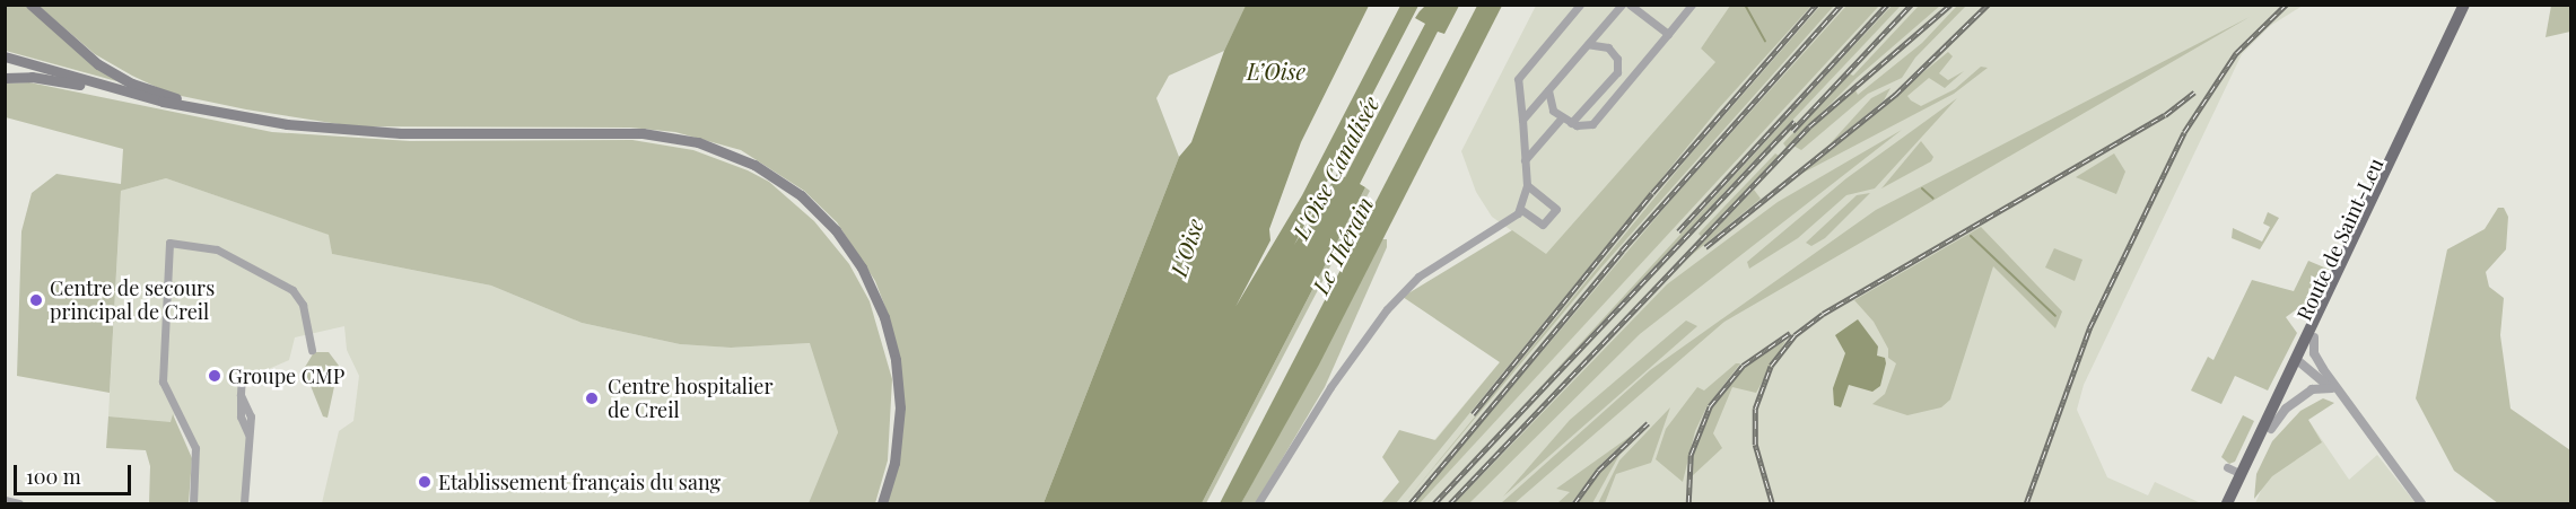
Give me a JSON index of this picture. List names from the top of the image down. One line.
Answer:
{"streets":{"main road":["Route de Saint-Leu"]},"water":["L’Oise","L'Oise Canalisée","Le Thérain","L'Oise"],"places":["Centre de secours principal de Creil","Groupe CMP","Centre hospitalier de Creil","Etablissement français du sang"],"scale_bar":"100 m"}
